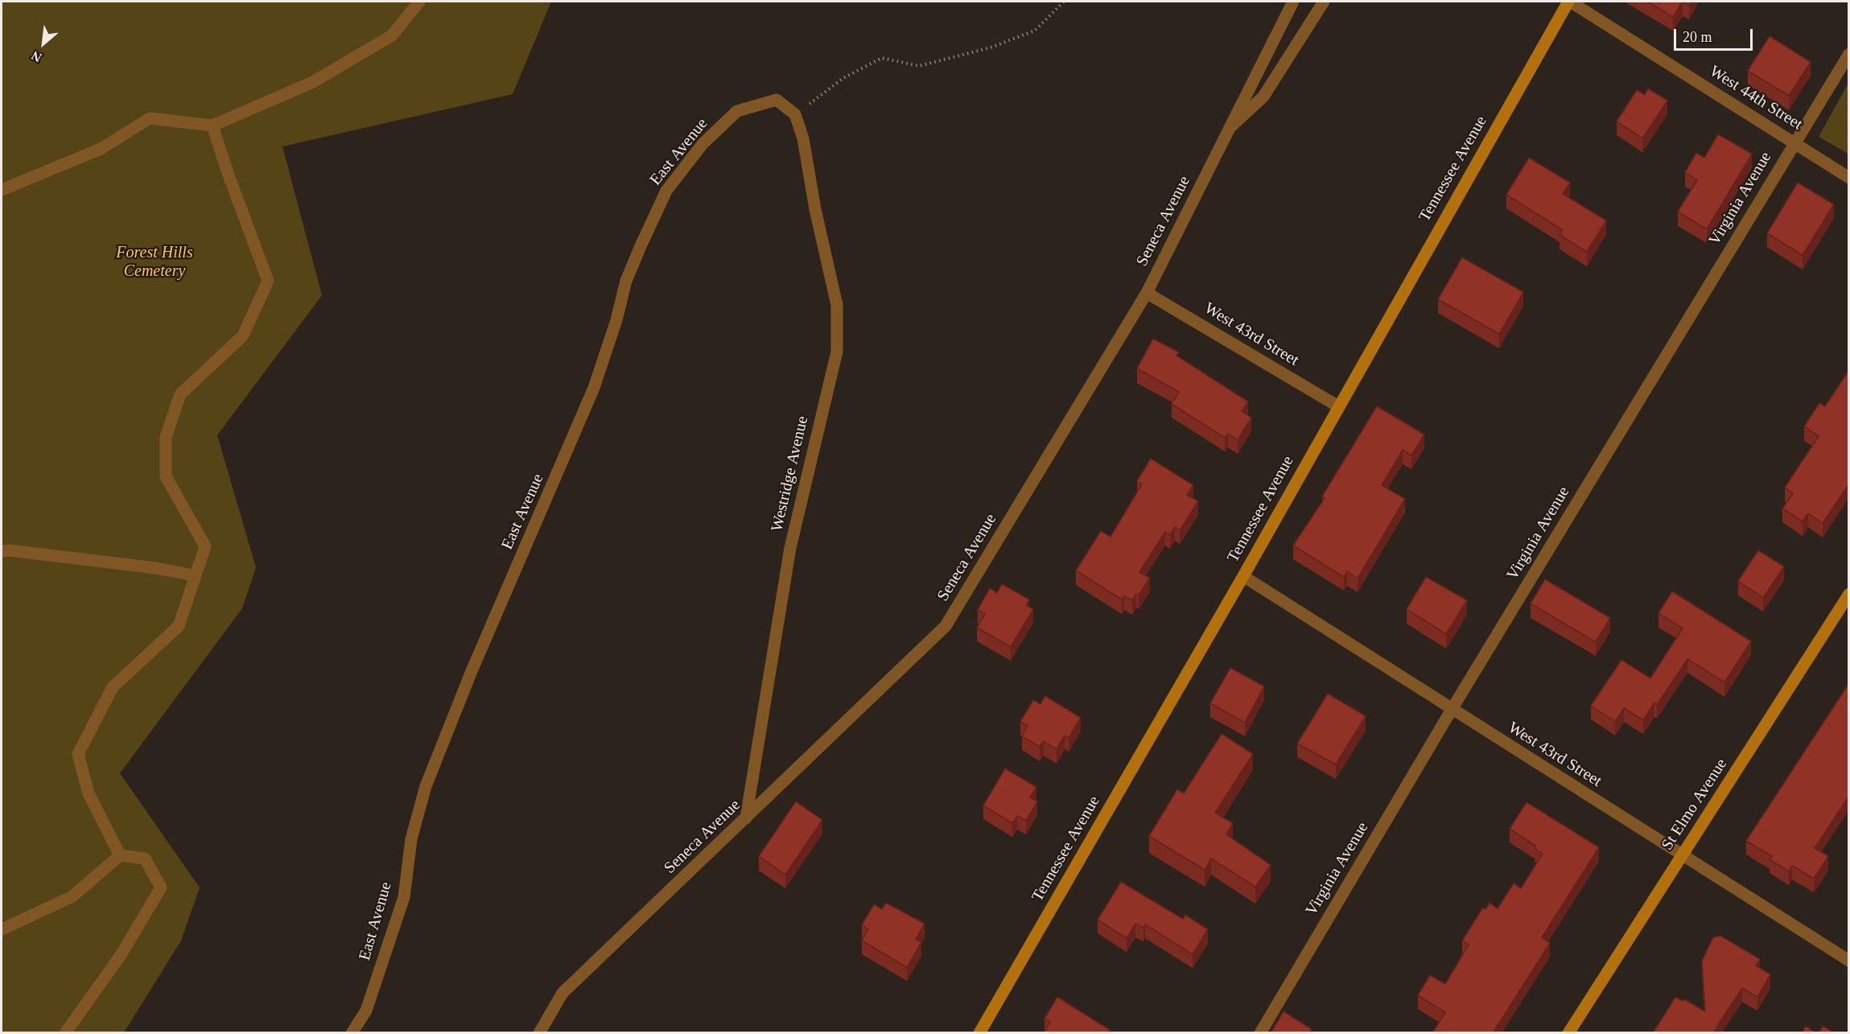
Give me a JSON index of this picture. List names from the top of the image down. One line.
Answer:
{"streets":{"street":["West 44th Street","East Avenue","Tennessee Avenue","Virginia Avenue","Seneca Avenue","West 43rd Street","Westridge Avenue","St Elmo Avenue"]},"crossings":[["West 44th Street","Tennessee Avenue"],["West 44th Street","Virginia Avenue"],["East Avenue","Westridge Avenue"],["Tennessee Avenue","West 43rd Street"],["Virginia Avenue","West 43rd Street"],["Seneca Avenue","West 43rd Street"],["Seneca Avenue","Westridge Avenue"],["West 43rd Street","St Elmo Avenue"]],"parks":["Forest Hills Cemetery"],"scale_bar":"20 m","north":"bottom left"}
